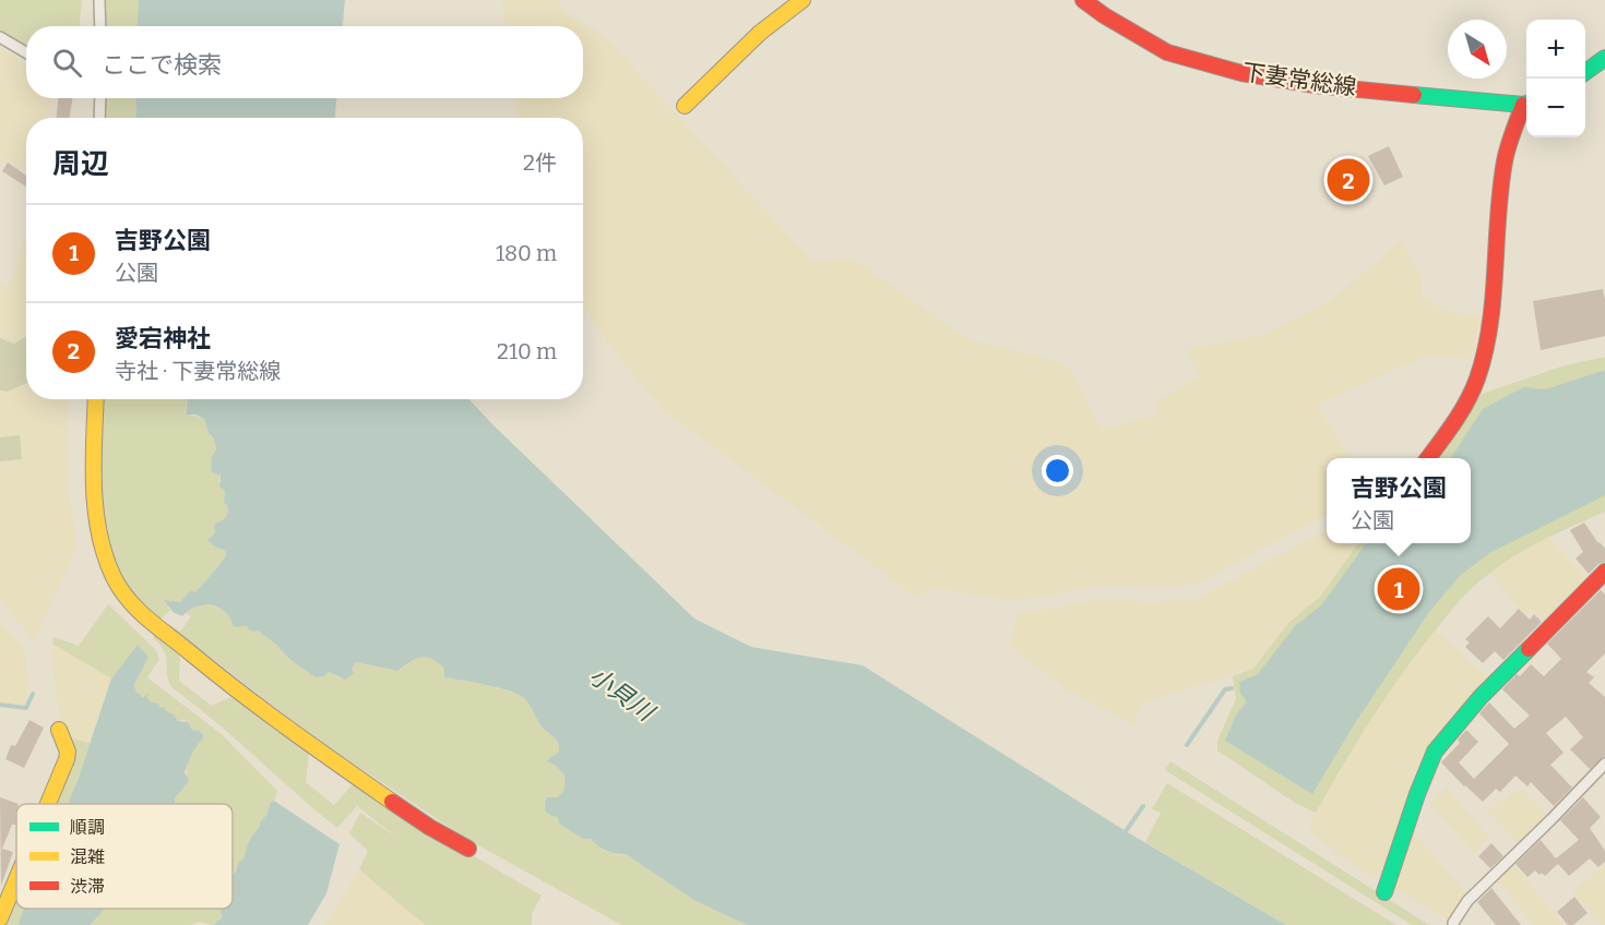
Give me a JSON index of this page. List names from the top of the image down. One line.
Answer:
{"streets":{"street":["下妻常総線"]},"water":["小貝川"],"legend":["順調","混雑","渋滞"],"north":"bottom right","page":{"map_buttons":["+","−"],"search":"ここで検索","heading":["周辺","2件"],"pins":["2","1"],"list":[{"mark":"1","name":"吉野公園","note":"公園","value":"180 m"},{"mark":"2","name":"愛宕神社","note":"寺社 · 下妻常総線","value":"210 m"}],"popup":["吉野公園","公園"]}}
